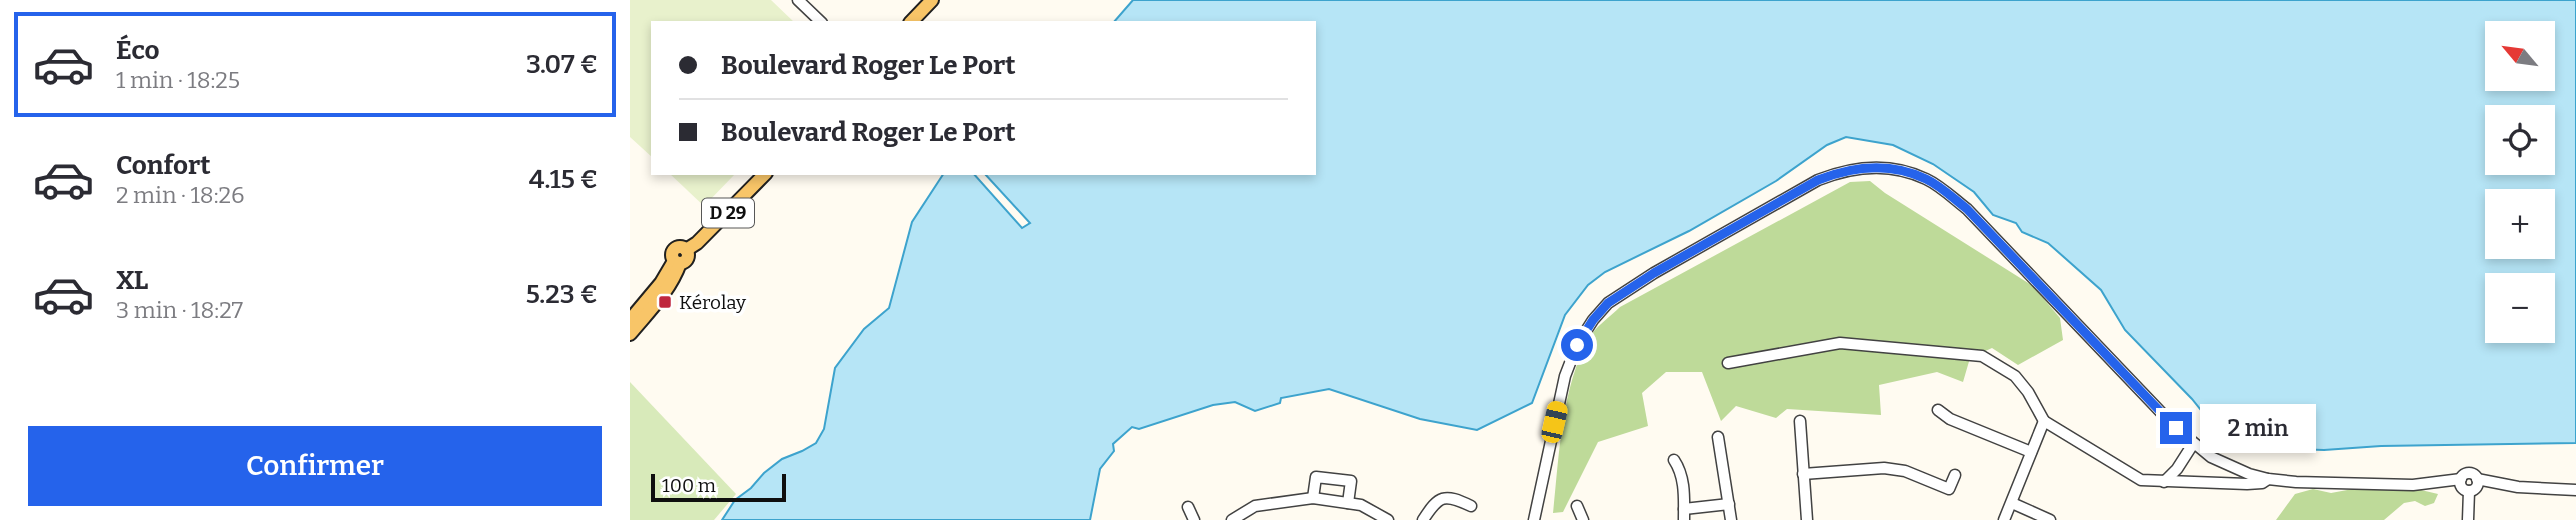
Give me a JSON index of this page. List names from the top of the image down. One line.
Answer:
{"streets":{"main road":["D 29"]},"places":{"transit":["Kérolay"]},"scale_bar":"100 m","north":"top left","page":{"list":[{"name":"Éco","note":"1 min · 18:25","value":"3.07 €"},{"name":"Confort","note":"2 min · 18:26","value":"4.15 €"},{"name":"XL","note":"3 min · 18:27","value":"5.23 €"}],"map_buttons":["+","−"],"banner":["Boulevard Roger Le Port","Boulevard Roger Le Port"],"bubble":"2 min","buttons":"Confirmer","scale":"100 m"}}
